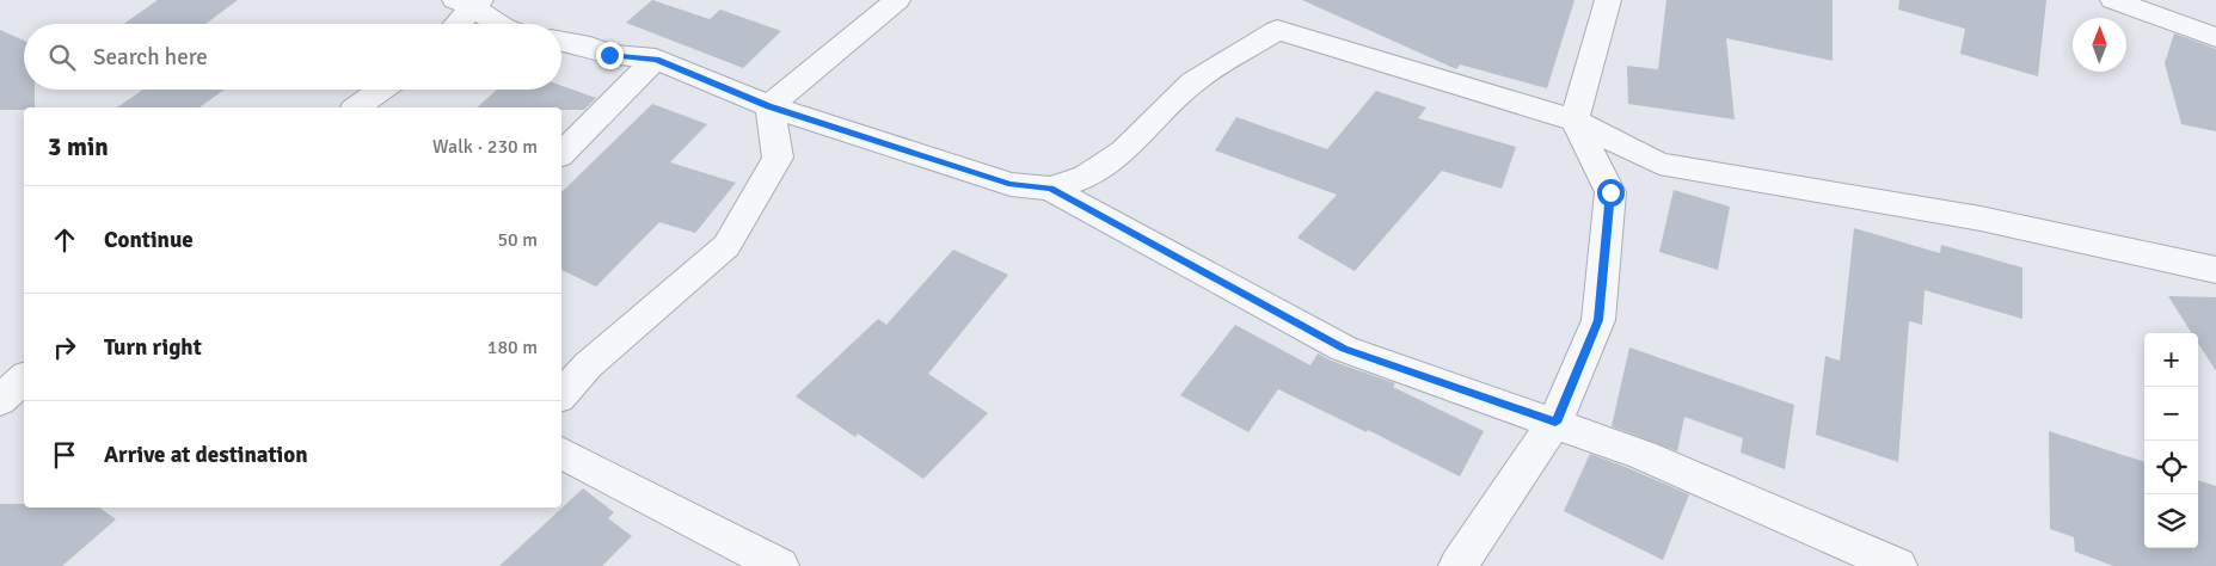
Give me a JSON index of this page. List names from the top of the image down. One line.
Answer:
{"north":"top","page":{"search":"Search here","heading":["3 min","Walk · 230 m"],"list":[["Continue","50 m"],["Turn right","180 m"],"Arrive at destination"],"map_buttons":["+","−"]}}
